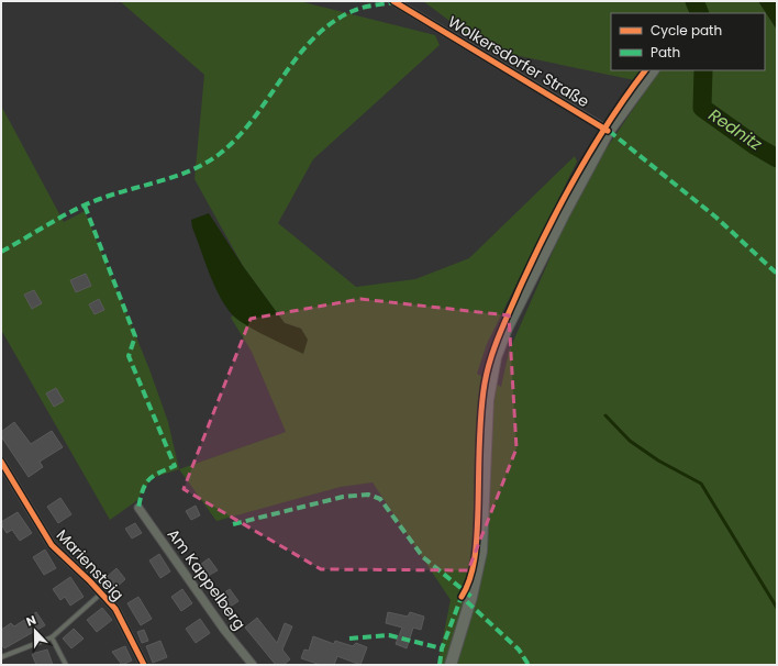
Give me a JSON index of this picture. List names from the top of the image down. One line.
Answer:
{"streets":{"street":["Wolkersdorfer Straße","Mariensteig","Am Kappelberg"]},"water":["Rednitz"],"legend":["Cycle path","Path"],"north":"top"}
